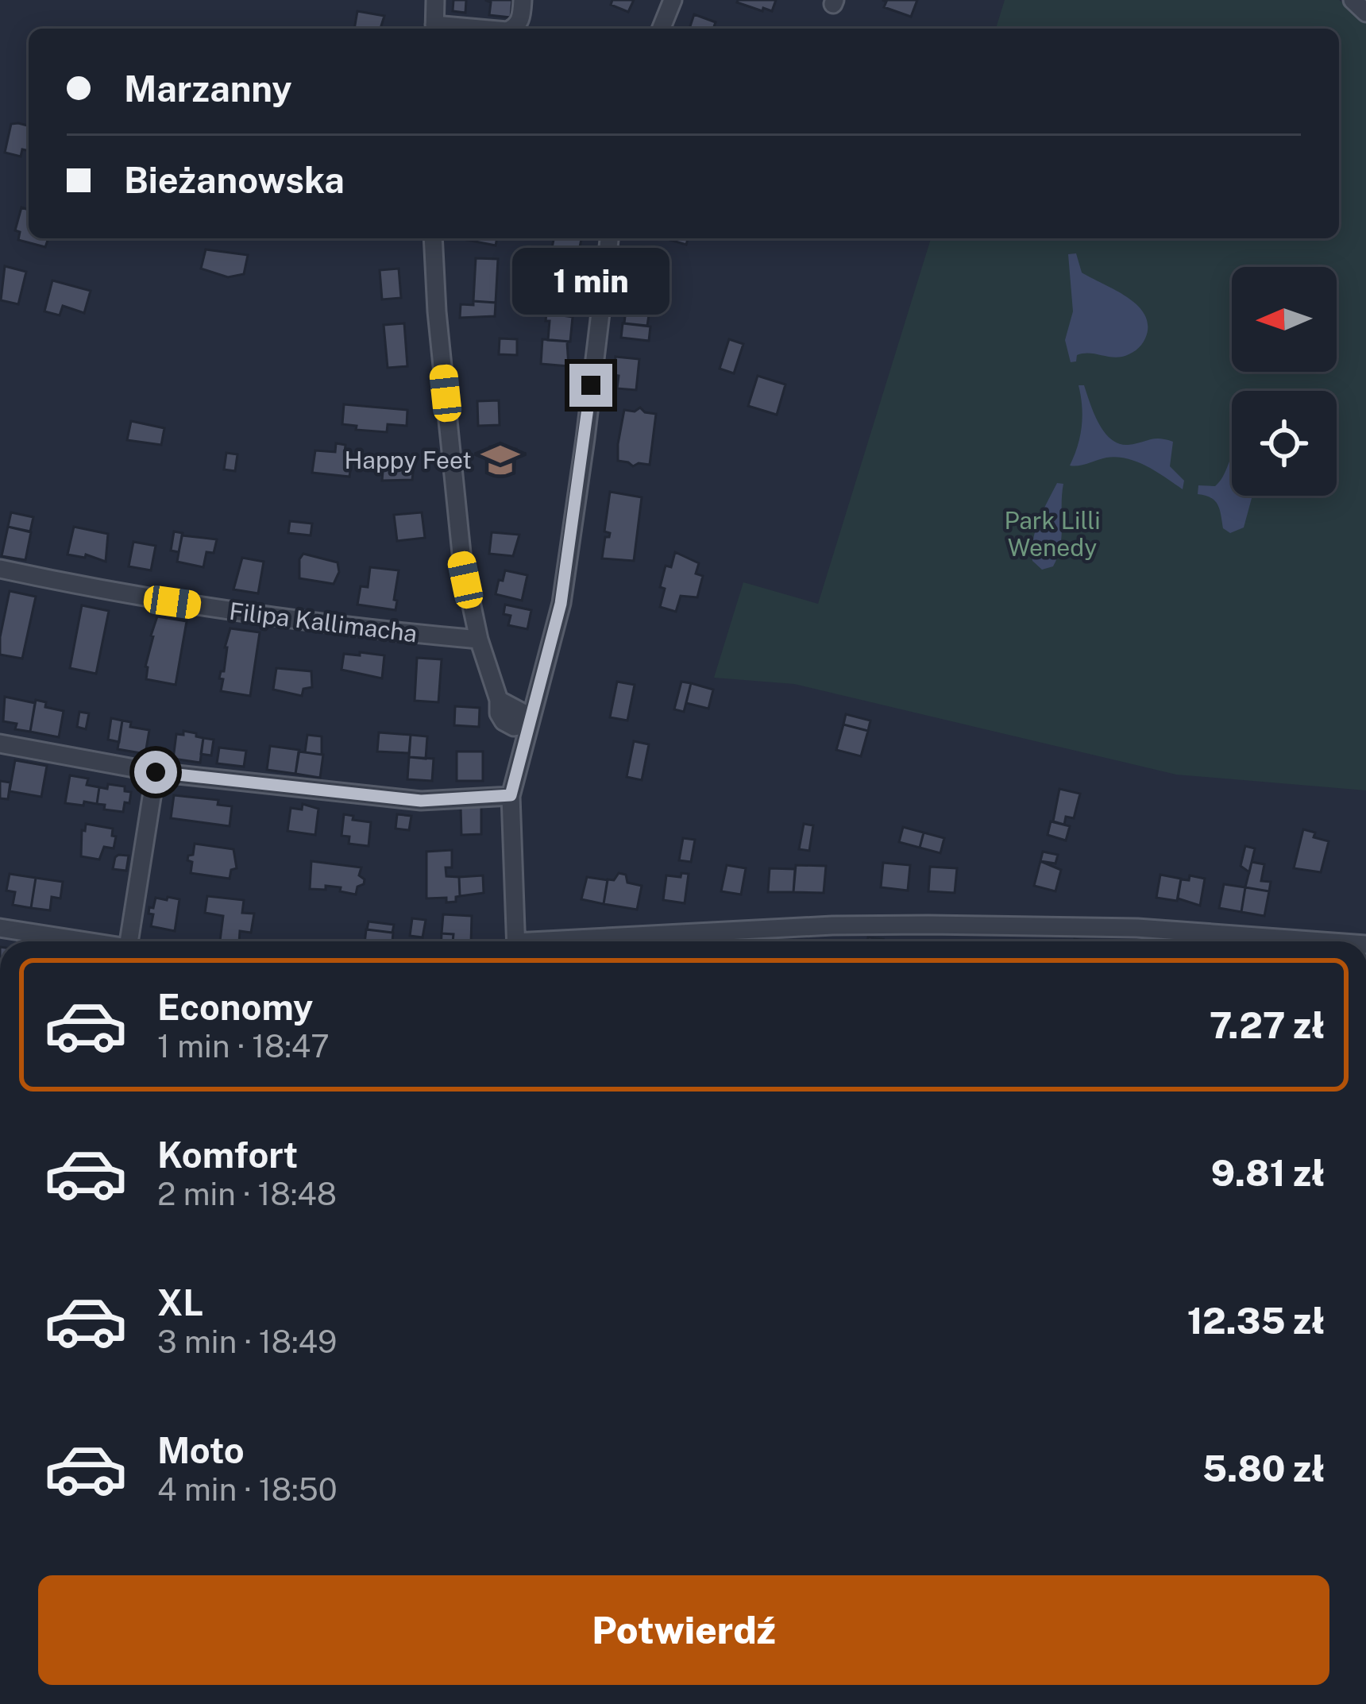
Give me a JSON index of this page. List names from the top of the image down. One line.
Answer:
{"streets":{"street":["Filipa Kallimacha"]},"parks":["Park Lilli Wenedy"],"places":{"school or university":["Happy Feet"]},"north":"left","page":{"banner":["Marzanny","Bieżanowska"],"bubble":"1 min","list":[{"name":"Economy","note":"1 min · 18:47","value":"7.27 zł"},{"name":"Komfort","note":"2 min · 18:48","value":"9.81 zł"},{"name":"XL","note":"3 min · 18:49","value":"12.35 zł"},{"name":"Moto","note":"4 min · 18:50","value":"5.80 zł"}],"buttons":"Potwierdź"}}
